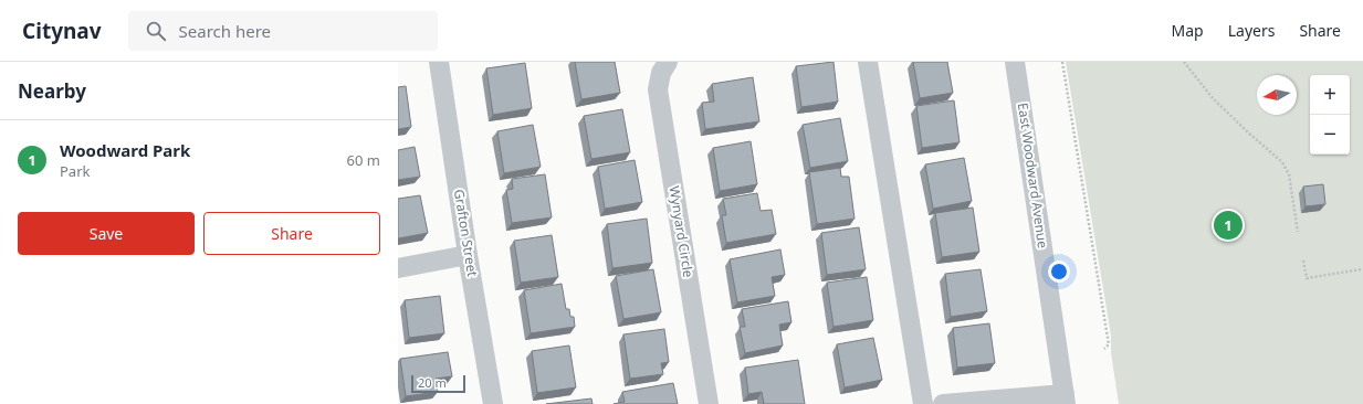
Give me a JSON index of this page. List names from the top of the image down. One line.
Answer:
{"streets":{"street":["East Woodward Avenue","Wynyard Circle","Grafton Street"]},"scale_bar":"20 m","north":"left","page":{"header":"Citynav","search":"Search here","nav":["Map","Layers","Share"],"heading":"Nearby","map_buttons":["+","−"],"list":[{"mark":"1","name":"Woodward Park","note":"Park","value":"60 m"}],"buttons":["Save","Share"],"pins":"1","scale":"20 m"}}
